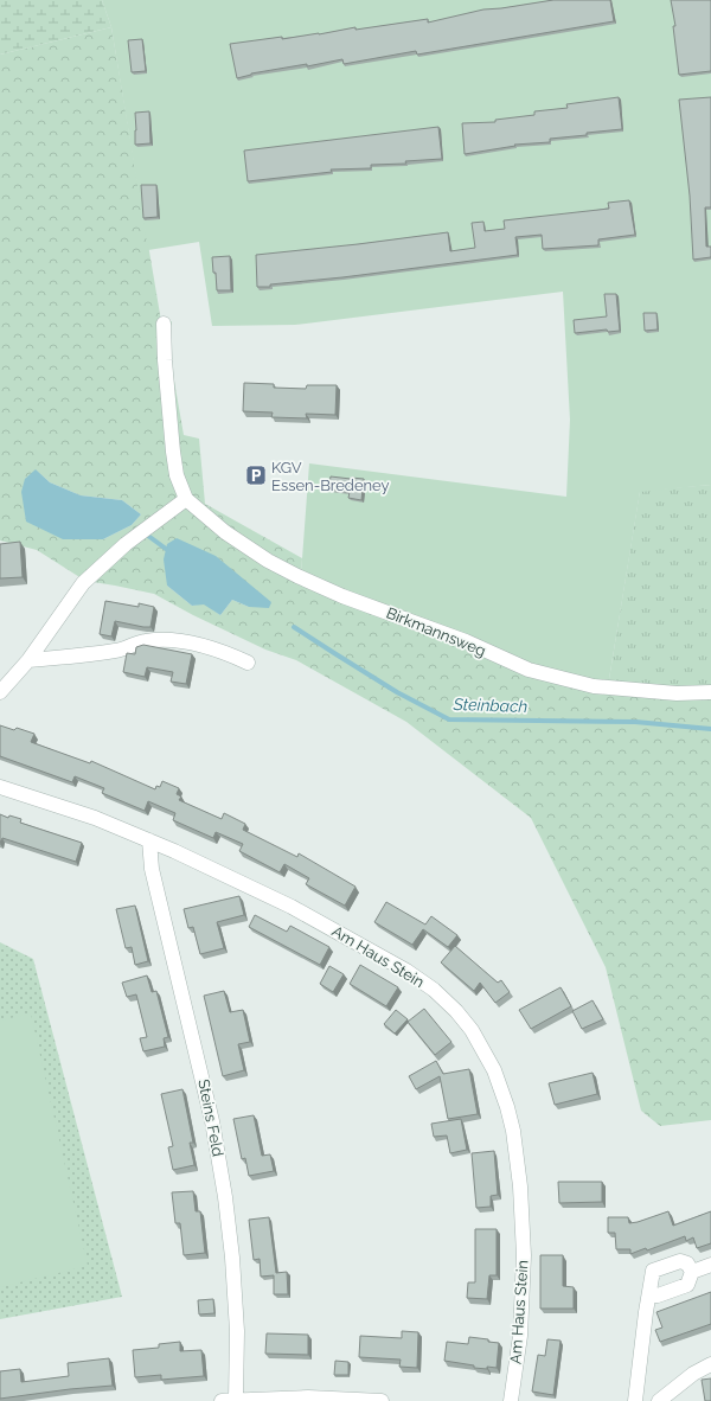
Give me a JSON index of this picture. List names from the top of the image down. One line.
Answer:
{"streets":{"street":["Birkmannsweg","Am Haus Stein","Steins Feld"]},"crossings":[["Am Haus Stein","Steins Feld"]],"water":["Steinbach"],"places":{"parking":["KGV Essen-Bredeney"]}}
